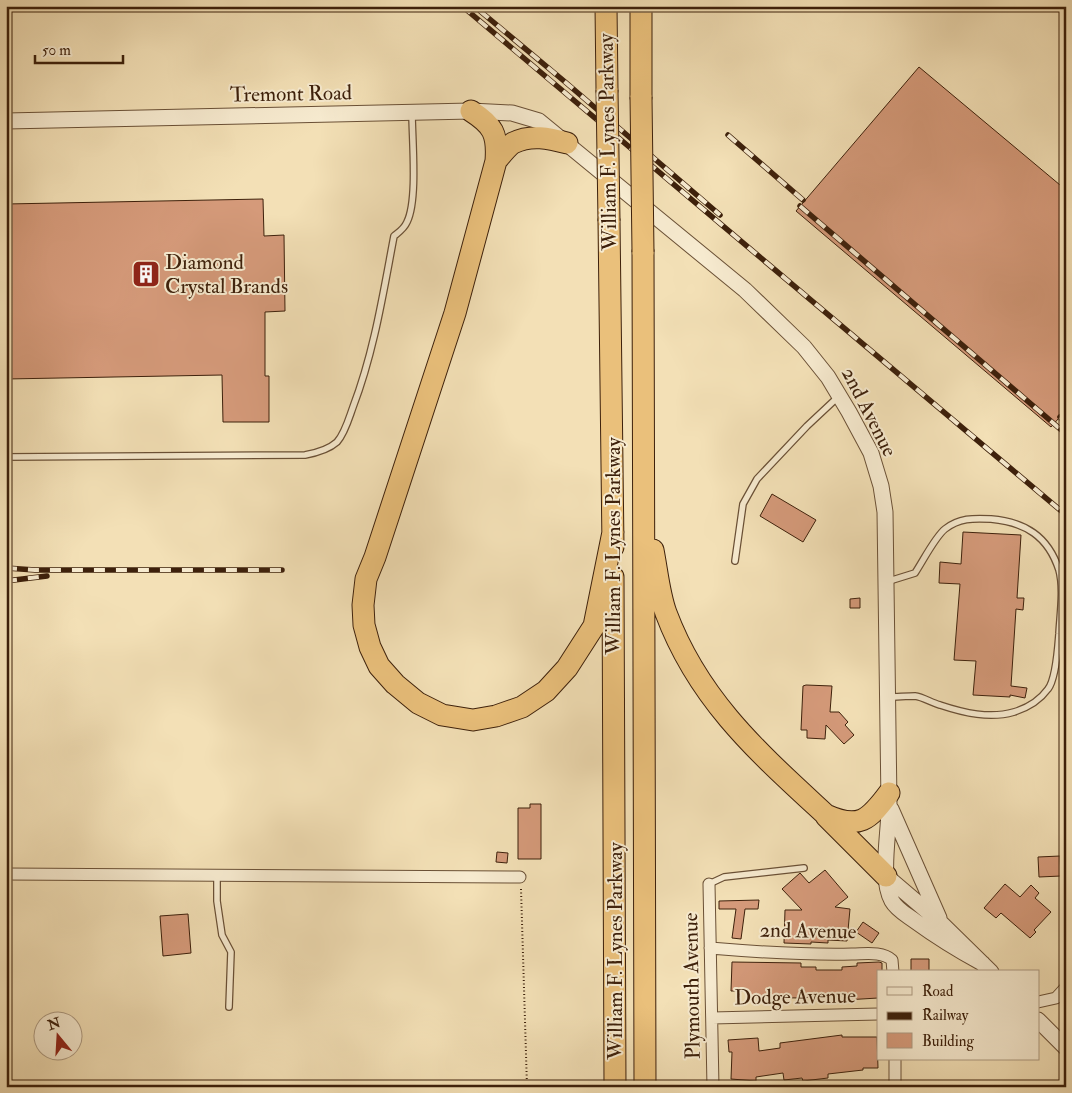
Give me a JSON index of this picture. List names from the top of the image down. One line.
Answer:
{"streets":{"highway":["William F. Lynes Parkway"],"street":["Tremont Road","2nd Avenue","Plymouth Avenue","Dodge Avenue"]},"crossings":[["Tremont Road","2nd Avenue"],["2nd Avenue","Plymouth Avenue"],["Plymouth Avenue","Dodge Avenue"]],"places":{"building":["Diamond Crystal Brands"]},"legend":["Road","Railway","Building"],"scale_bar":"50 m","north":"top"}
